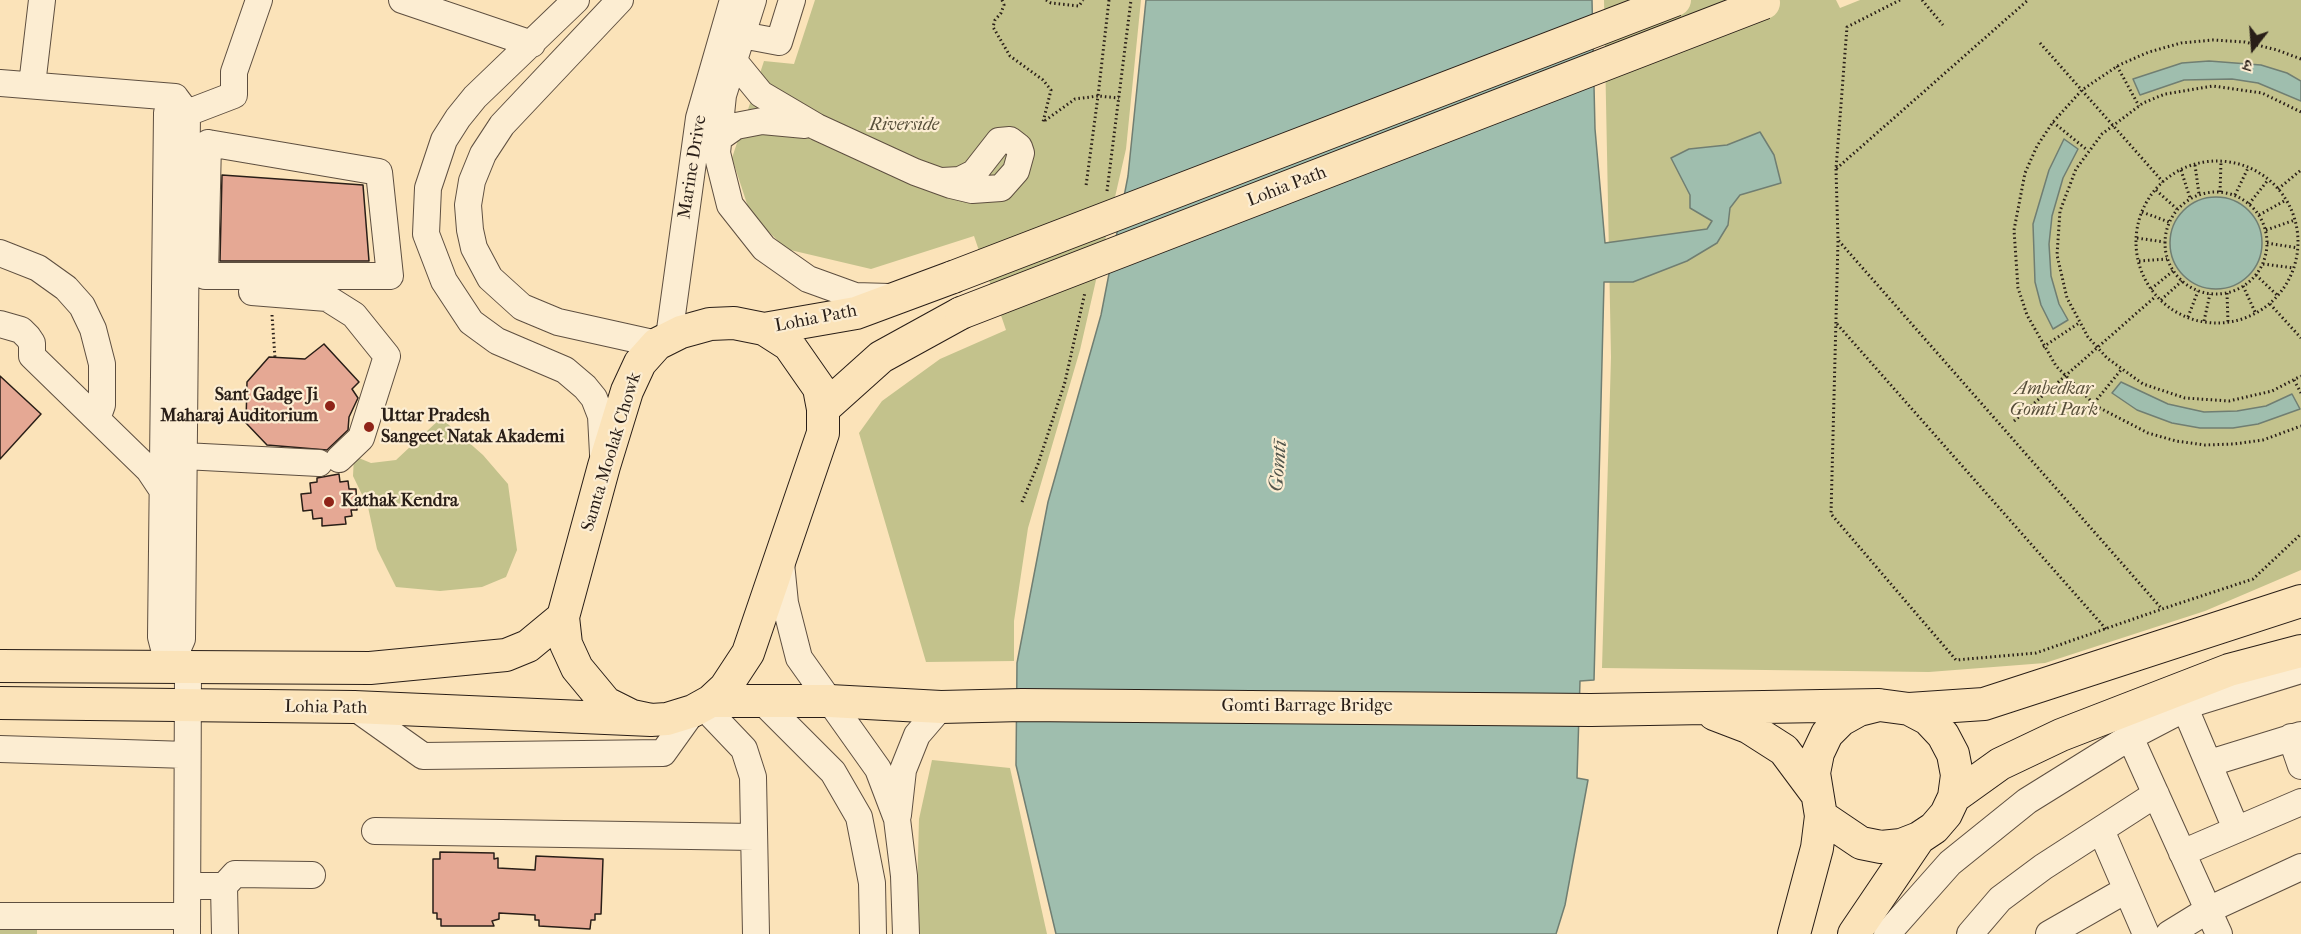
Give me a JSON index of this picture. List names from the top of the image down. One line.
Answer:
{"streets":{"main road":["Lohia Path","Samta Moolak Chowk","Gomti Barrage Bridge"],"street":["Marine Drive"]},"crossings":[["Marine Drive","Lohia Path"],["Marine Drive","Samta Moolak Chowk"],["Lohia Path","Samta Moolak Chowk"],["Samta Moolak Chowk","Gomti Barrage Bridge"]],"water":["Gomtī"],"parks":["Riverside","Ambedkar Gomti Park"],"places":["Sant Gadge Ji Maharaj Auditorium","Uttar Pradesh Sangeet Natak Akademi","Kathak Kendra"],"north":"bottom"}
